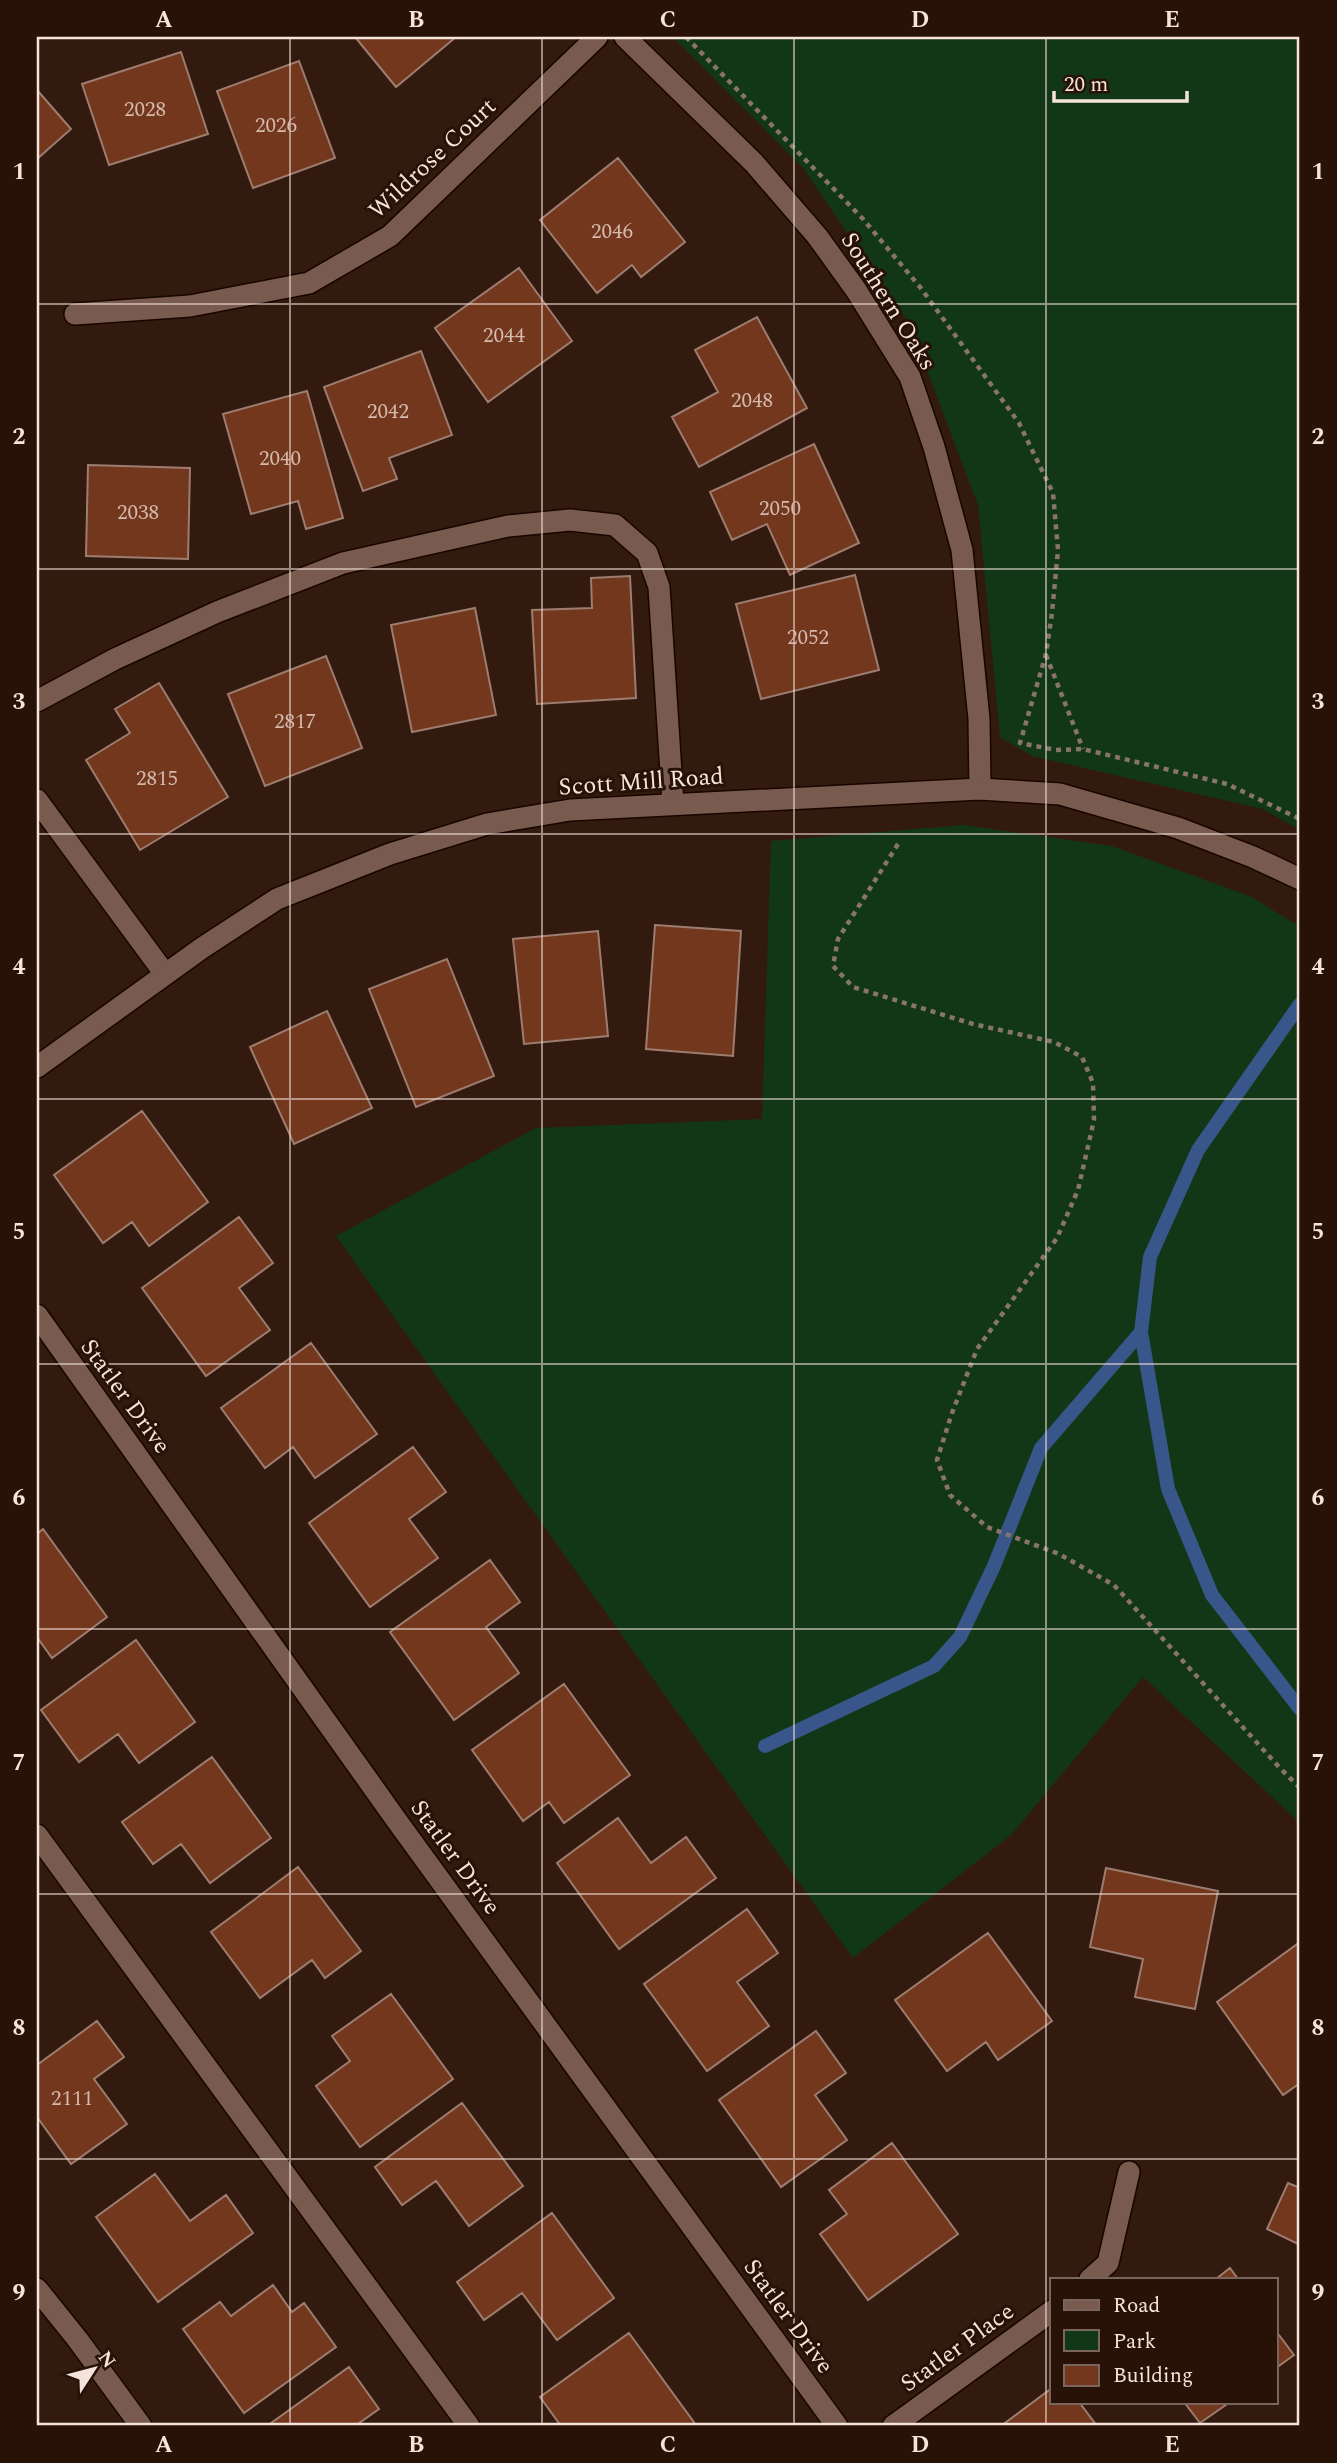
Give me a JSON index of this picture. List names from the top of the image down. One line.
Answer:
{"streets":{"street":["Wildrose Court","Southern Oaks","Scott Mill Road","Statler Drive","Statler Place"]},"crossings":[["Southern Oaks","Scott Mill Road"]],"house_numbers":["2028","2026","2046","2044","2048","2042","2040","2050","2038","2052","2817","2815","2111"],"legend":["Road","Park","Building"],"scale_bar":"20 m","north":"top right","grid":{"columns":["A","B","C","D","E"],"rows":["1","2","3","4","5","6","7","8","9"]}}
